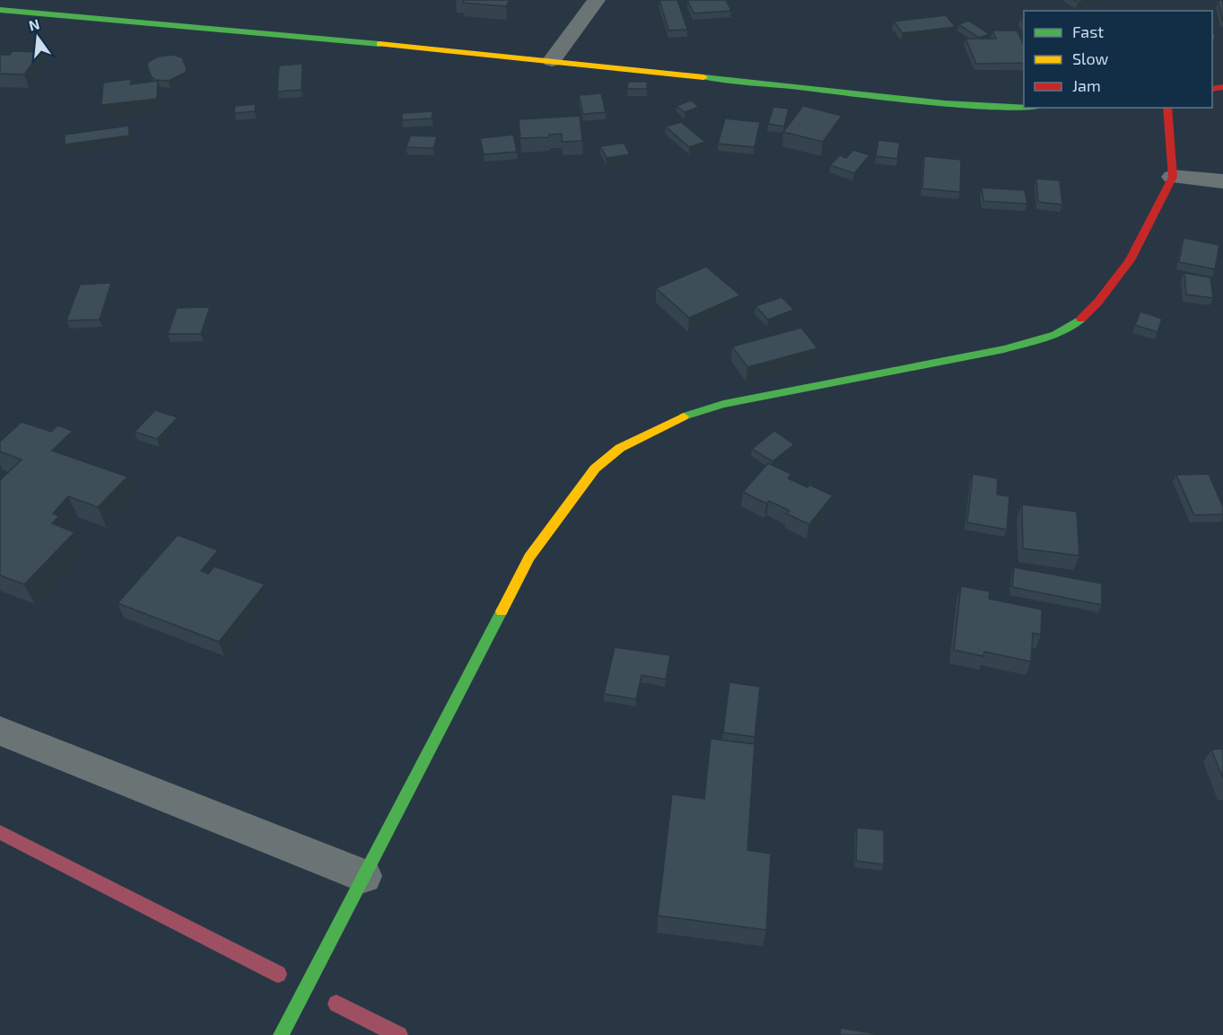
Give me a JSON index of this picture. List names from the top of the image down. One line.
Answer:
{"legend":["Fast","Slow","Jam"],"north":"top"}
